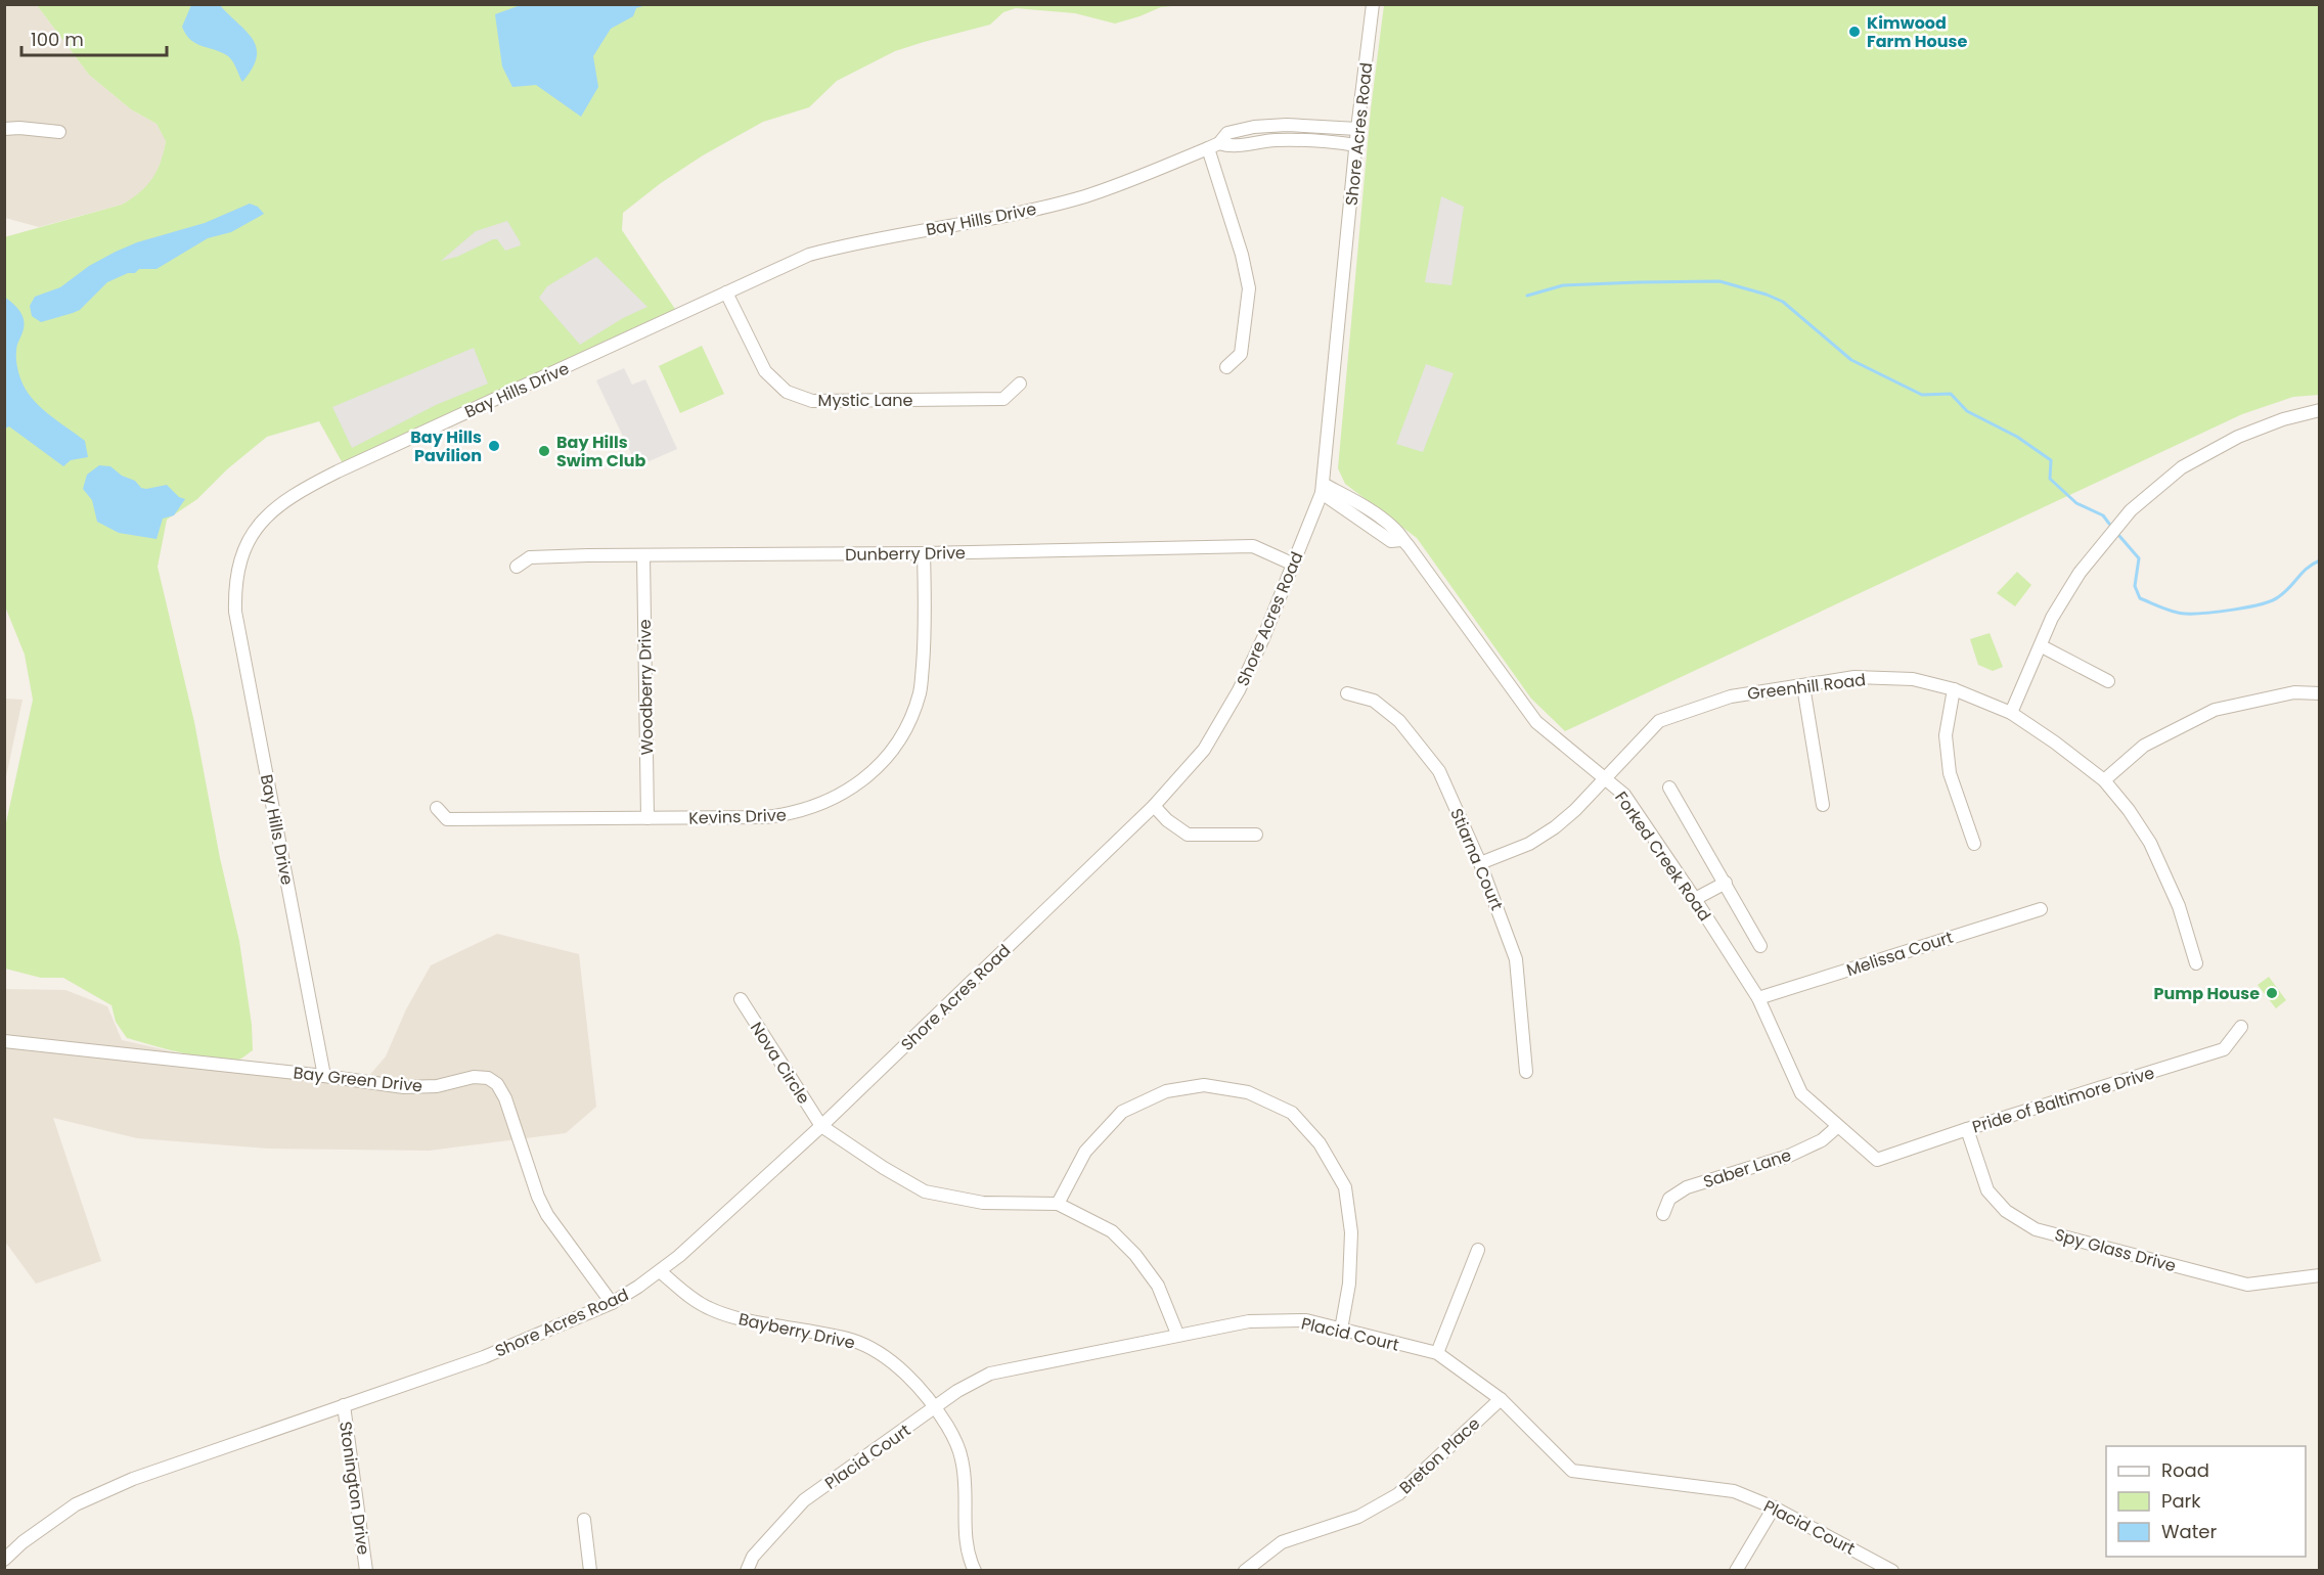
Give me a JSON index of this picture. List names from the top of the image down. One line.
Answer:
{"streets":{"street":["Shore Acres Road","Bay Hills Drive","Mystic Lane","Dunberry Drive","Greenhill Road","Woodberry Drive","Kevins Drive","Forked Creek Road","Stiarna Court","Melissa Court","Nova Circle","Bay Green Drive","Pride of Baltimore Drive","Saber Lane","Spy Glass Drive","Bayberry Drive","Placid Court","Breton Place","Stonington Drive"]},"crossings":[["Shore Acres Road","Bay Hills Drive"],["Shore Acres Road","Dunberry Drive"],["Shore Acres Road","Forked Creek Road"],["Shore Acres Road","Nova Circle"],["Shore Acres Road","Bay Green Drive"],["Shore Acres Road","Bayberry Drive"],["Shore Acres Road","Stonington Drive"],["Bay Hills Drive","Mystic Lane"],["Bay Hills Drive","Bay Green Drive"],["Dunberry Drive","Woodberry Drive"],["Dunberry Drive","Kevins Drive"],["Greenhill Road","Forked Creek Road"],["Greenhill Road","Stiarna Court"],["Woodberry Drive","Kevins Drive"],["Forked Creek Road","Melissa Court"],["Forked Creek Road","Pride of Baltimore Drive"],["Forked Creek Road","Saber Lane"],["Pride of Baltimore Drive","Spy Glass Drive"],["Bayberry Drive","Placid Court"],["Placid Court","Breton Place"]],"places":["Kimwood Farm House","Bay Hills Pavilion","Bay Hills Swim Club","Pump House"],"legend":["Road","Park","Water"],"scale_bar":"100 m"}
